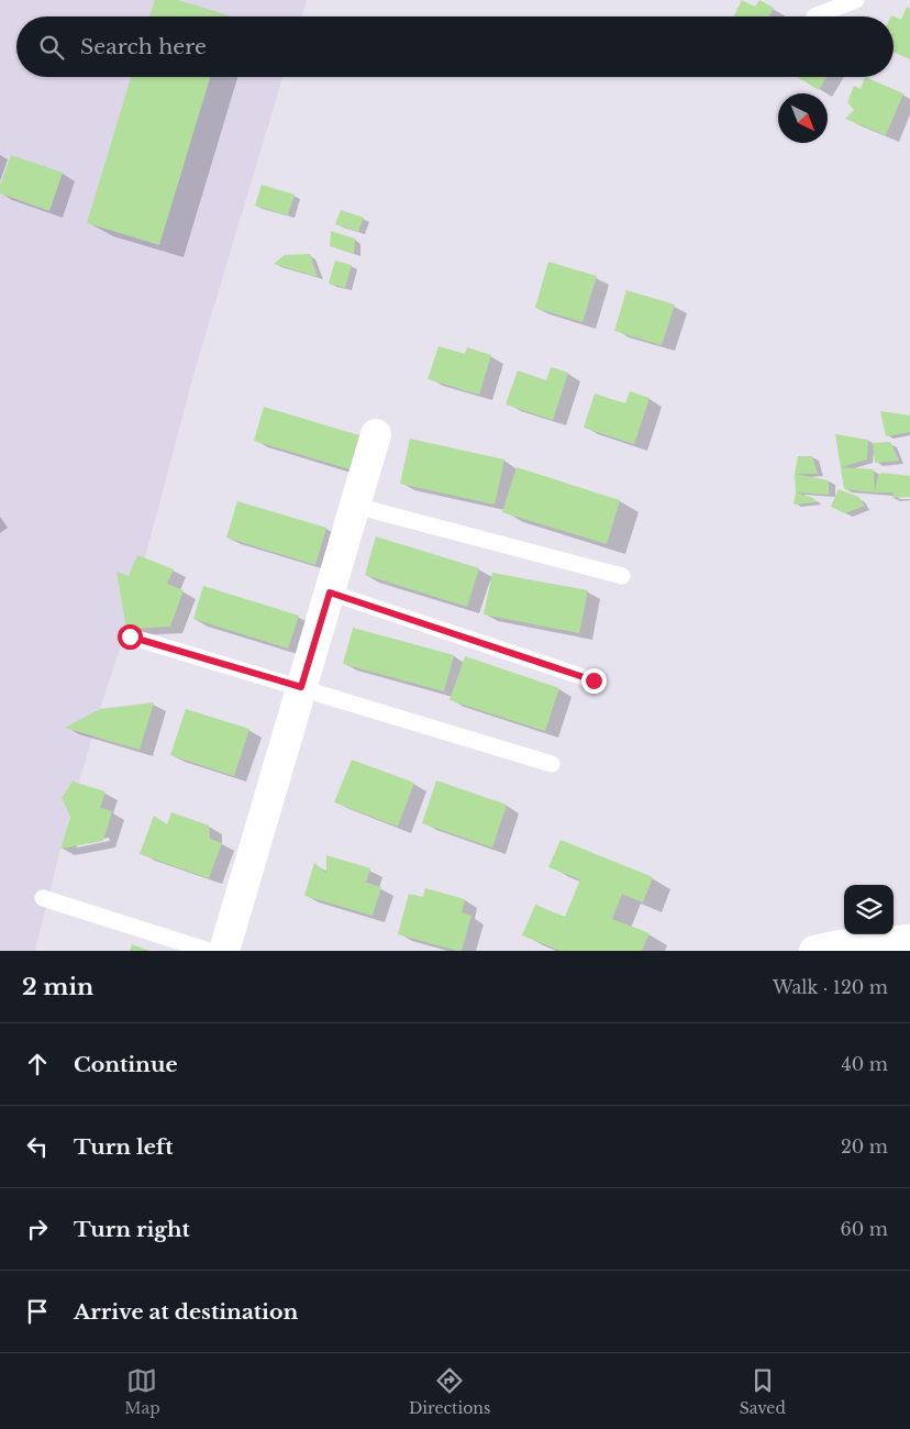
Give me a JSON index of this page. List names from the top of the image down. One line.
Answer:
{"north":"bottom right","page":{"search":"Search here","heading":["2 min","Walk · 120 m"],"list":[["Continue","40 m"],["Turn left","20 m"],["Turn right","60 m"],"Arrive at destination"],"nav":["Map","Directions","Saved"]}}
